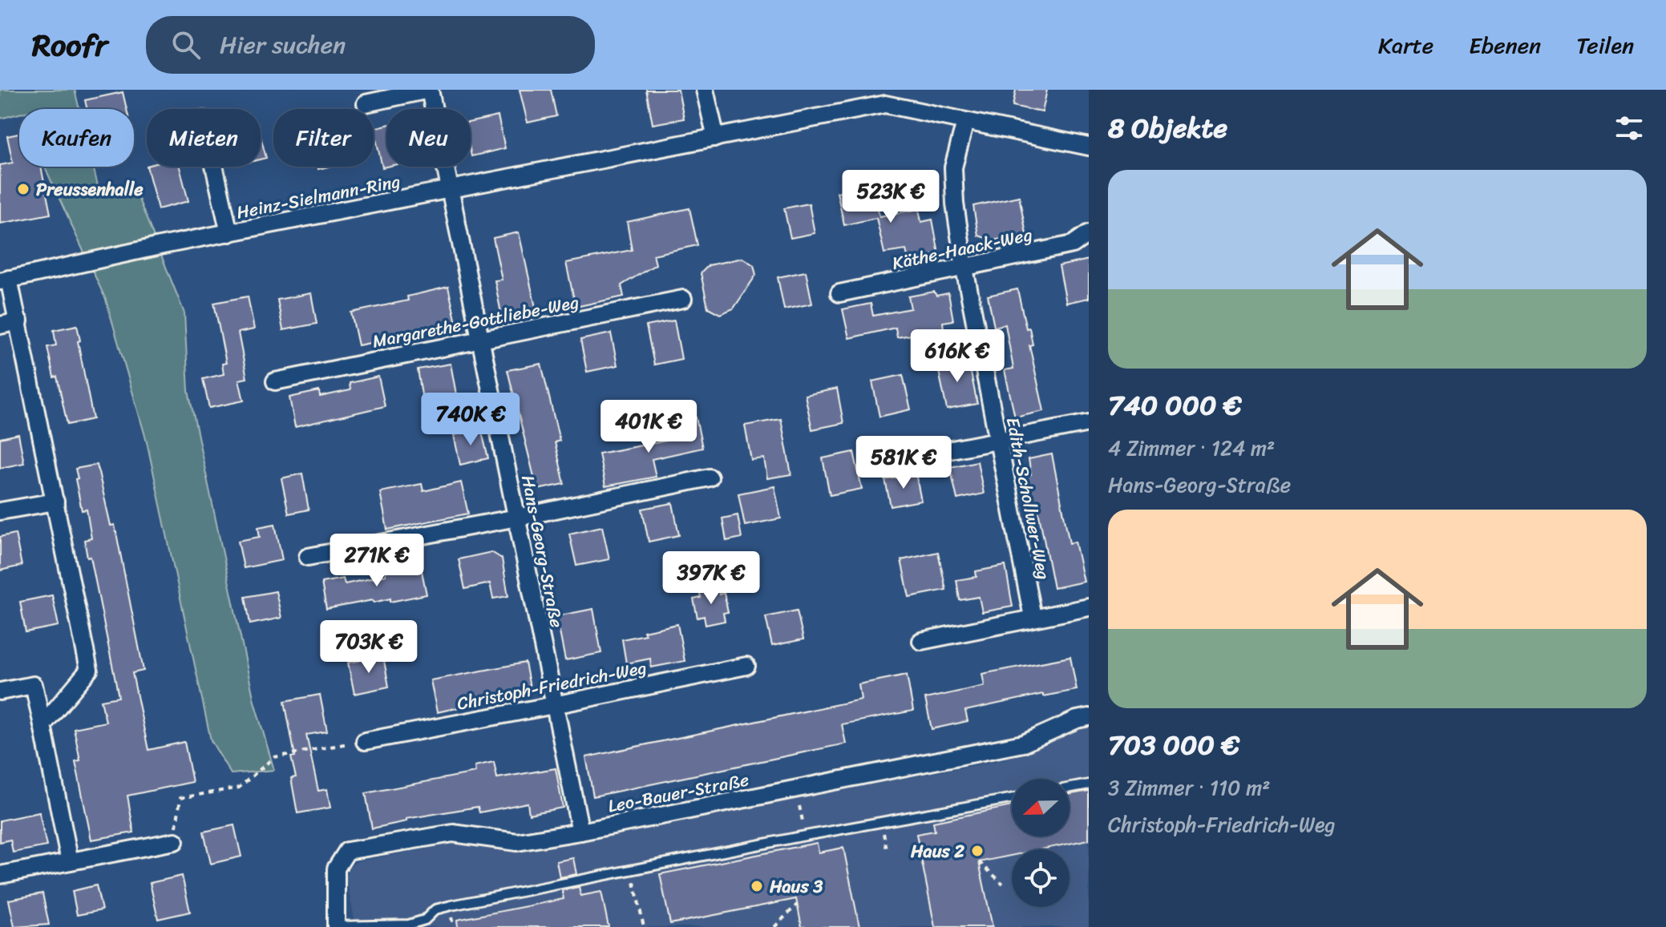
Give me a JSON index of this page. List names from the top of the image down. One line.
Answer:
{"streets":{"street":["Heinz-Sielmann-Ring","Käthe-Haack-Weg","Margarethe-Gottliebe-Weg","Edith-Schollwer-Weg","Hans-Georg-Straße","Christoph-Friedrich-Weg","Leo-Bauer-Straße"]},"crossings":[["Heinz-Sielmann-Ring","Edith-Schollwer-Weg"],["Heinz-Sielmann-Ring","Hans-Georg-Straße"],["Käthe-Haack-Weg","Edith-Schollwer-Weg"],["Margarethe-Gottliebe-Weg","Hans-Georg-Straße"],["Hans-Georg-Straße","Christoph-Friedrich-Weg"],["Hans-Georg-Straße","Leo-Bauer-Straße"]],"places":["Preussenhalle","Haus 2","Haus 3"],"north":"left","page":{"header":"Roofr","search":"Hier suchen","nav":["Karte","Ebenen","Teilen"],"heading":"8 Objekte","chip":["Kaufen","Mieten","Filter","Neu"],"list":[{"name":"740 000 €","note":"4 Zimmer · 124 m² · Hans-Georg-Straße"},{"name":"703 000 €","note":"3 Zimmer · 110 m² · Christoph-Friedrich-Weg"}],"price":["523K €","616K €","740K €","401K €","581K €","271K €","397K €","703K €"]}}
